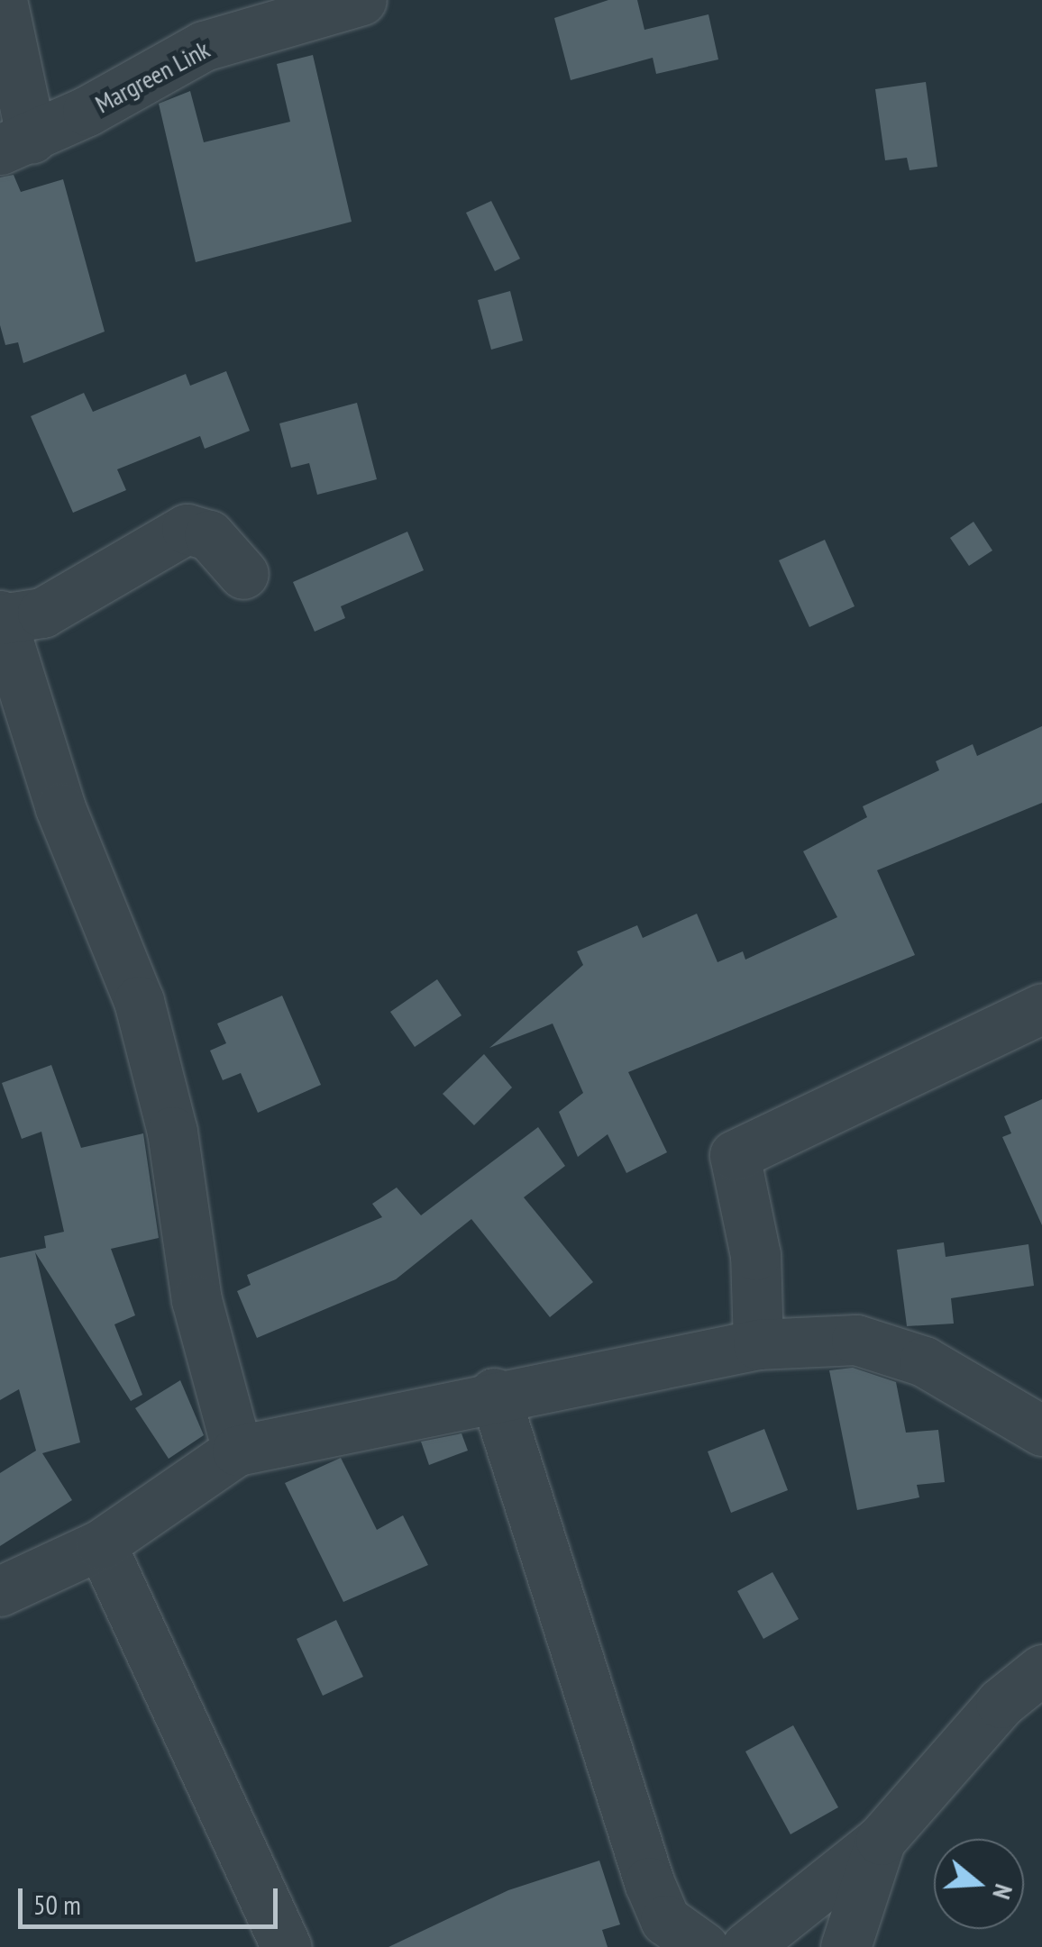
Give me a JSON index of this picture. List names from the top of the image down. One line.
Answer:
{"streets":{"street":["Margreen Link"]},"scale_bar":"50 m","north":"right"}
